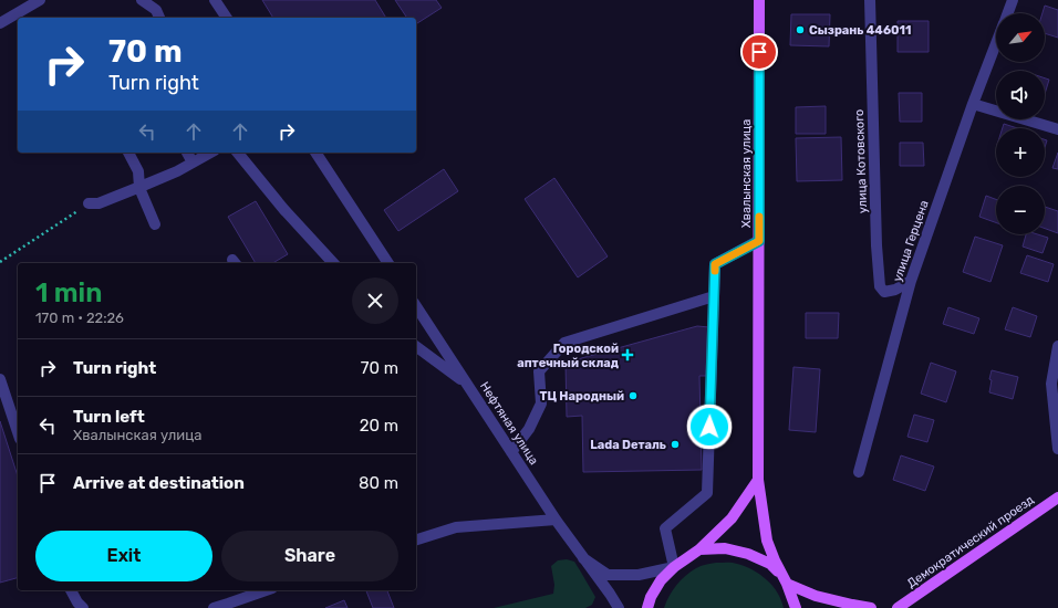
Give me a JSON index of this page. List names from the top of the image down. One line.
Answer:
{"streets":{"main road":["Хвалынская улица","Демократический проезд"],"street":["улица Котовского","улица Герцена","Нефтяная улица"]},"crossings":[["улица Котовского","улица Герцена"]],"places":{"other":["Сызрань 446011","ТЦ Народный","Lada Dеталь"],"health":["Городской аптечный склад"]},"north":"top right","page":{"map_buttons":["+","−"],"turn":["70 m","Turn right"],"heading":["1 min","170 m · 22:26"],"list":[{"name":"Turn right","value":"70 m"},{"name":"Turn left","note":"Хвалынская улица","value":"20 m"},{"name":"Arrive at destination","value":"80 m"}],"buttons":["Exit","Share"]}}
